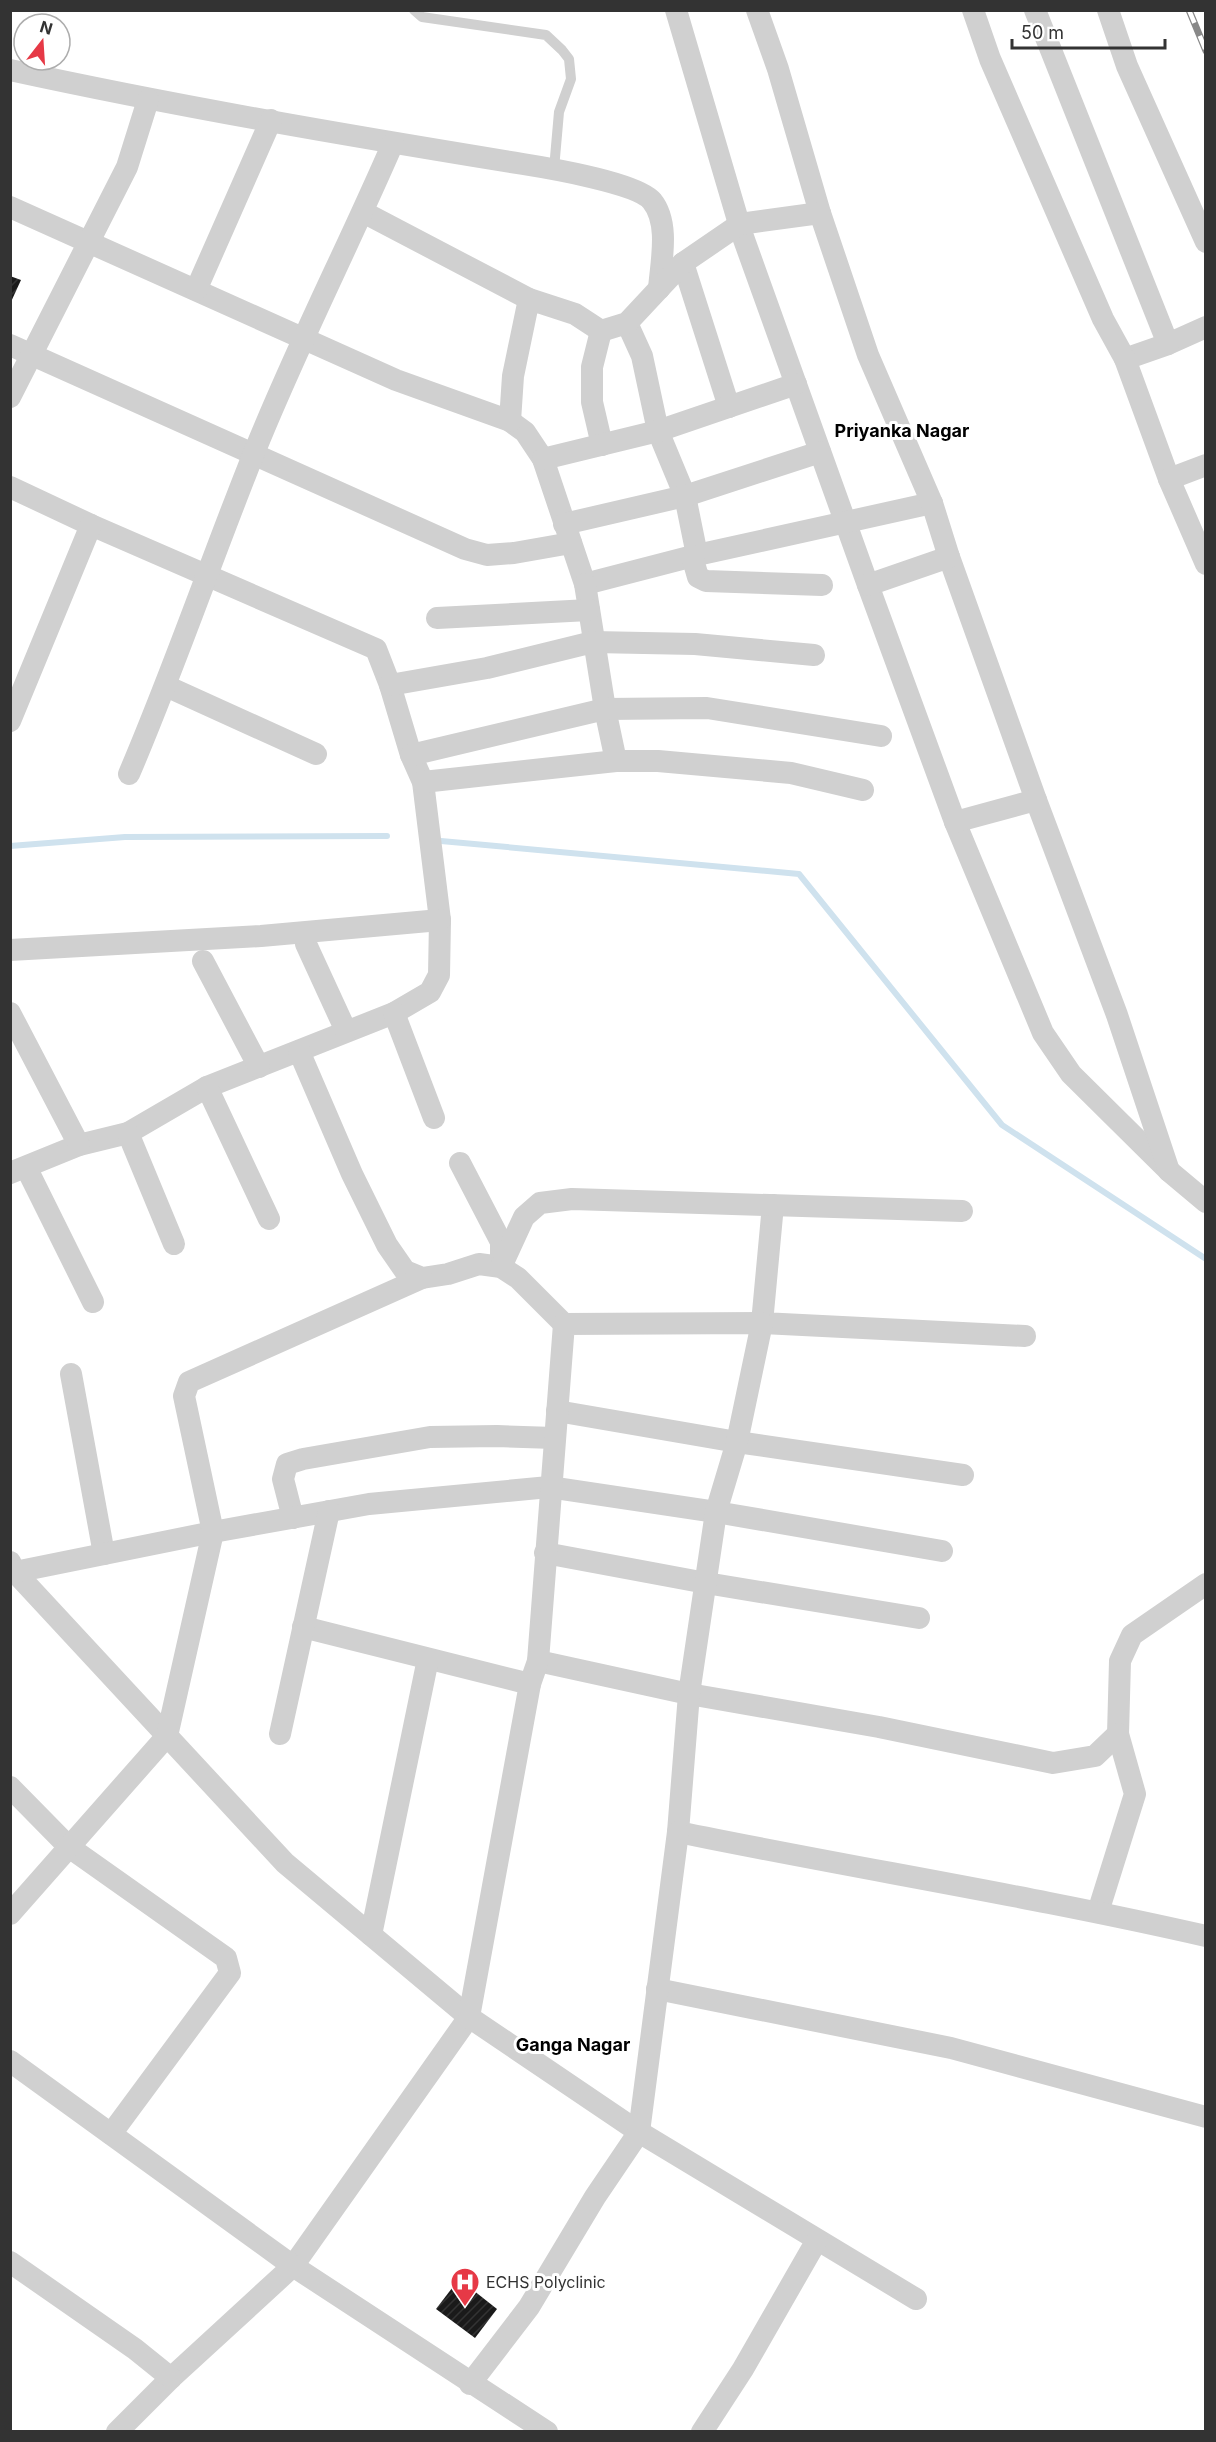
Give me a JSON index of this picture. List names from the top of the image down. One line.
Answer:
{"districts":["Priyanka Nagar","Ganga Nagar"],"places":{"hospital":["ECHS Polyclinic"]},"scale_bar":"50 m","north":"top"}
